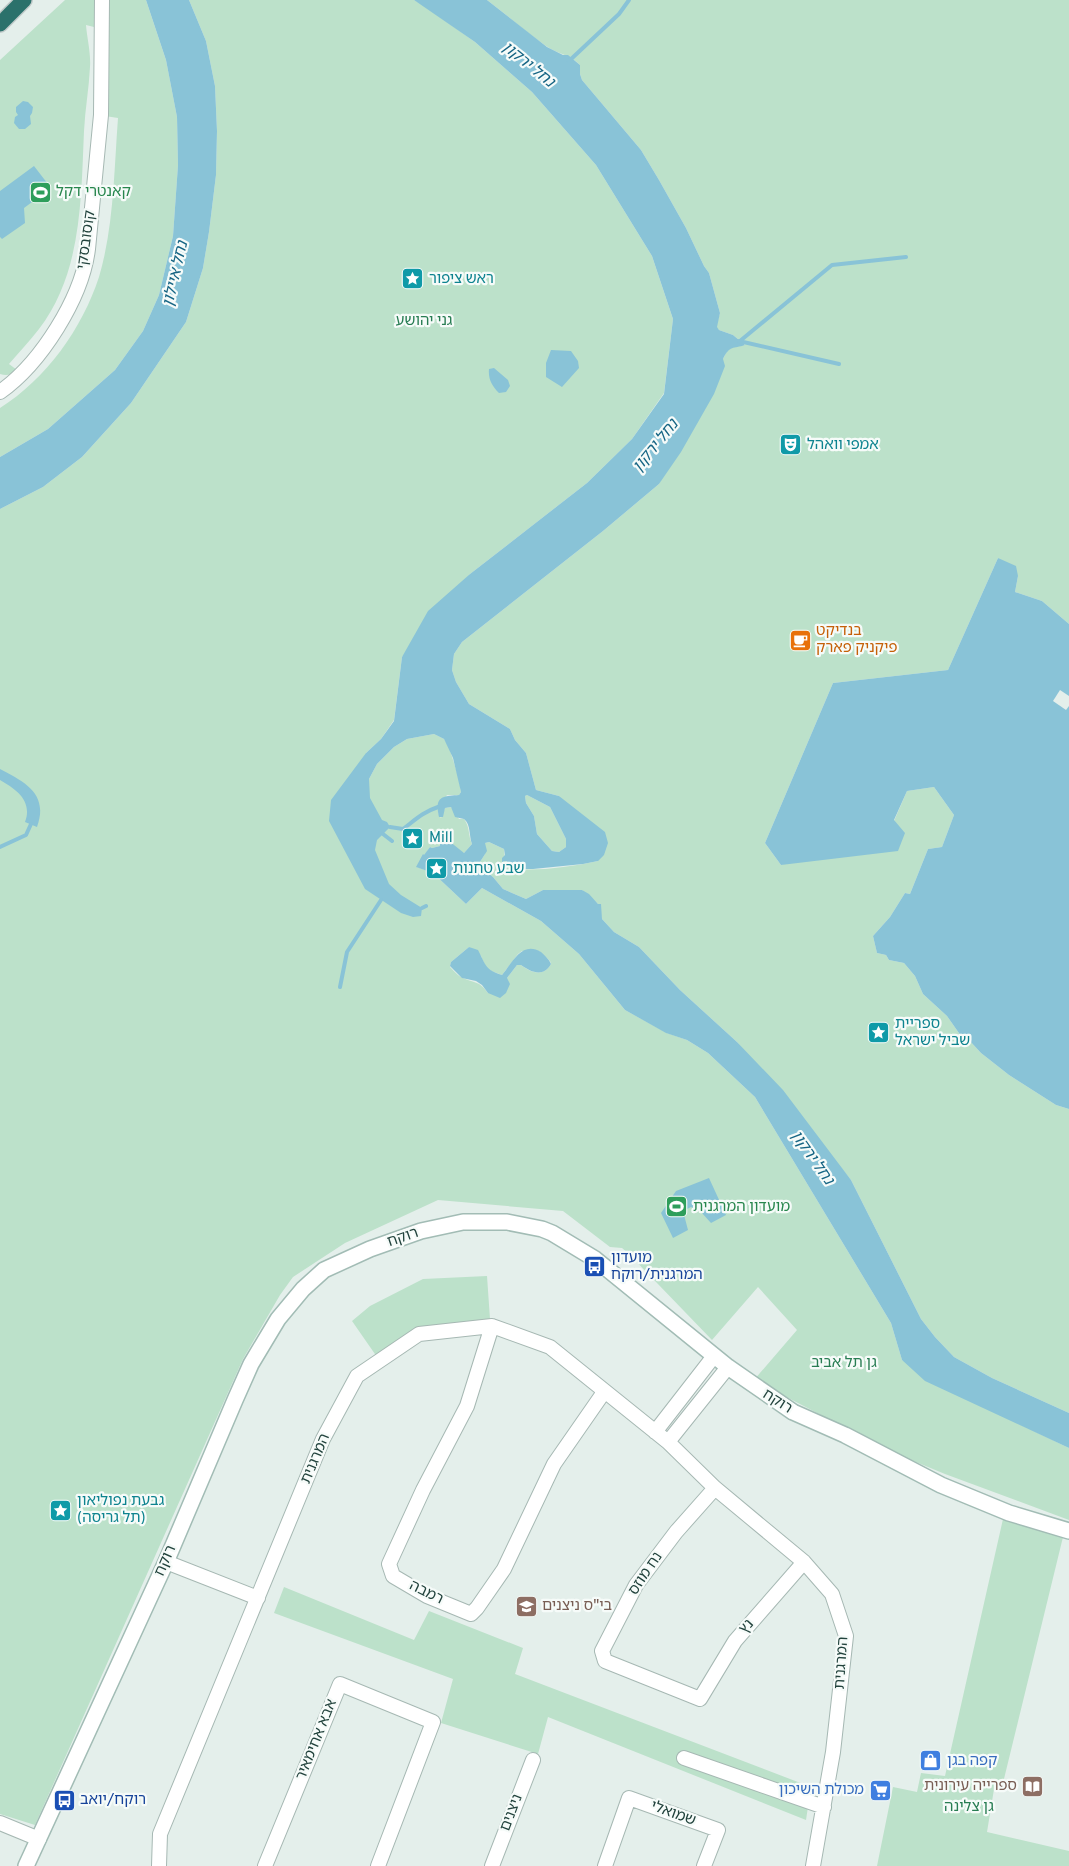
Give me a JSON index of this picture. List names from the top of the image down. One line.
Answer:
{"streets":{"street":["קוסובסקי","רוקח","המרגנית","נח מוזס","רמבה","נץ","אבא אחימאיר","ניצנים","שמואלי"]},"crossings":[["המרגנית","נח מוזס"],["המרגנית","רמבה"],["המרגנית","נץ"],["נח מוזס","נץ"]],"water":["נחל ירקון","נחל איילון"],"parks":["גני יהושע","גן תל אביב","גן צלינה"],"places":{"sports":["קאנטרי דקל","מועדון המרגנית"],"place":["ראש ציפור","Mill","שבע טחנות","ספריית שביל ישראל","גבעת נפוליאון (תל גריסה)"],"theatre":["אמפי וואהל"],"cafe":["בנדיקט פיקניק פארק"],"bus stop":["מועדון המרגנית/רוקח","רוקח/יואב"],"school or university":["בי\"ס ניצנים"],"shop":["קפה בגן"],"library":["ספרייה עירונית"],"supermarket":["מכולת השיכון"]}}
